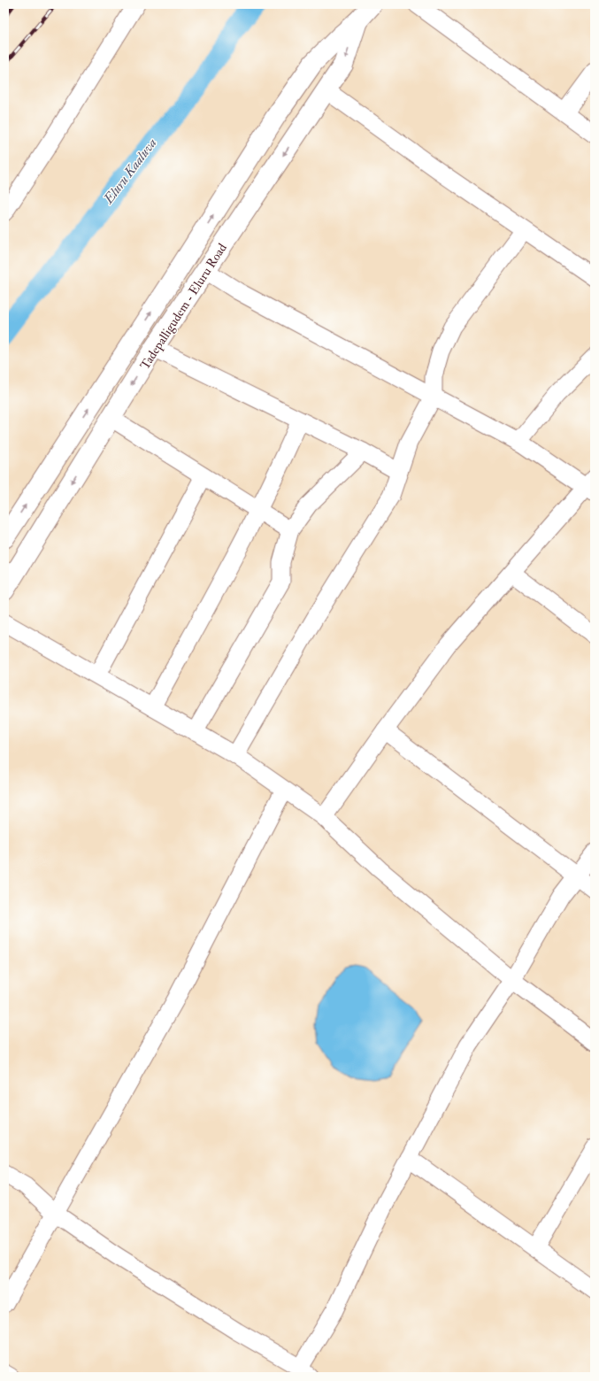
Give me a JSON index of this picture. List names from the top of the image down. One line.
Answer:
{"streets":{"main road":["Tadepalligudem - Eluru Road"]},"water":["Eluru Kaaluva"]}
